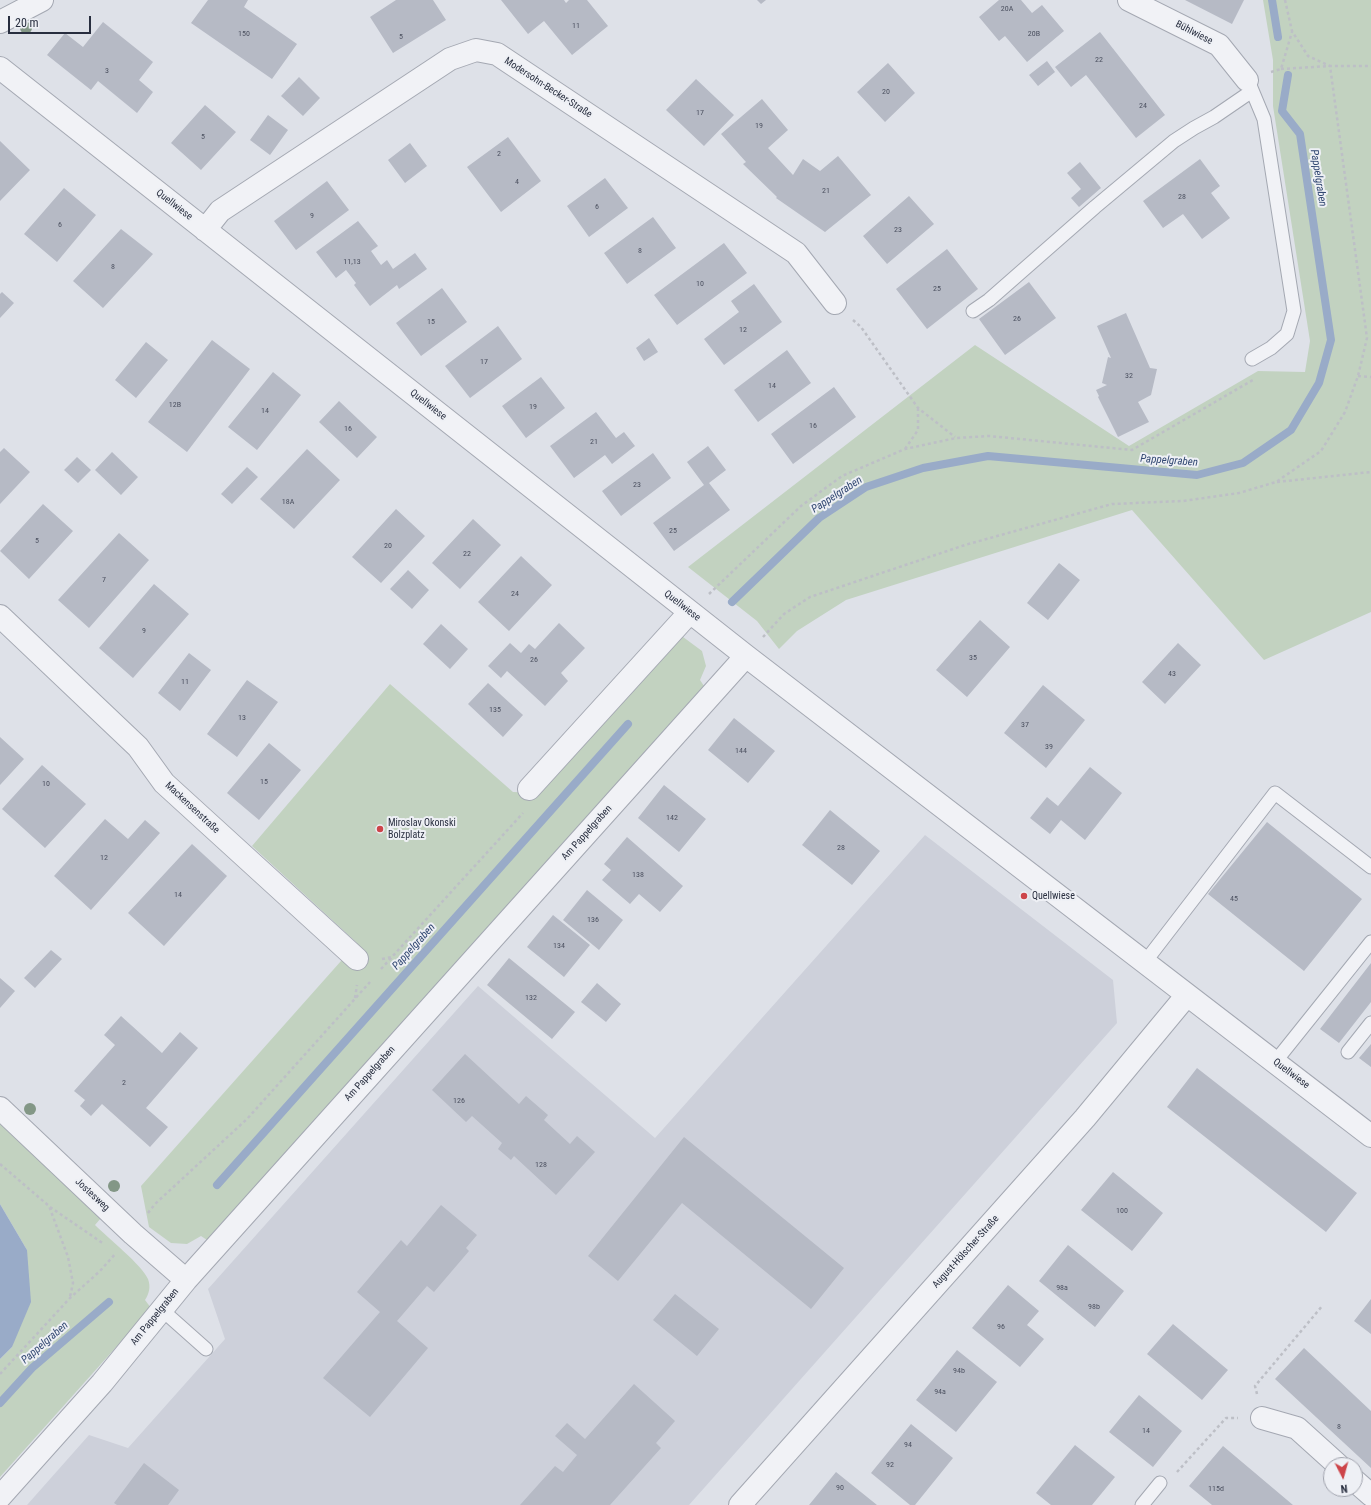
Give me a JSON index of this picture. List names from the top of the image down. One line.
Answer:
{"streets":{"street":["Bühlwiese","Modersohn-Becker-Straße","Quellwiese","Mackensenstraße","Am Pappelgraben","Jostesweg","August-Hölscher-Straße"]},"crossings":[["Modersohn-Becker-Straße","Quellwiese"],["Quellwiese","Am Pappelgraben"],["Quellwiese","August-Hölscher-Straße"],["Am Pappelgraben","Jostesweg"]],"water":["Pappelgraben"],"places":["Miroslav Okonski Bolzplatz","Quellwiese"],"house_numbers":["20A","11","150","20B","5","22","3","20","24","17","19","5","2","4","21","28","6","9","6","23","8","11,13","8","10","25","26","15","12","17","32","14","12B","19","14","16","16","21","23","18A","25","5","20","22","7","24","9","35","26","43","11","135","13","37","39","144","15","10","142","28","12","138","14","45","136","134","132","2","126","128","100","98a","98b","96","94b","94a","8","14","94","92","90","115d"],"scale_bar":"20 m","north":"bottom"}
